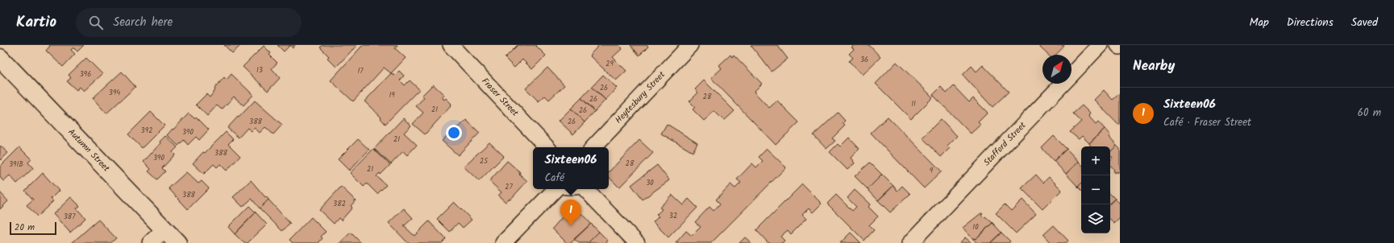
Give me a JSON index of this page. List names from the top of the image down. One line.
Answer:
{"streets":{"street":["Fraser Street","Heytesbury Street","Stafford Street","Autumn Street"]},"house_numbers":["36","29","13","17","396","26","394","19","28","26","11","21","26","388","26","392","390","21","388","390","25","28","391B","21","9","30","27","388","382","32","387","10"],"scale_bar":"20 m","north":"top right","page":{"header":"Kartio","search":"Search here","nav":["Map","Directions","Saved"],"heading":"Nearby","list":[{"mark":"1","name":"Sixteen06","note":"Café · Fraser Street","value":"60 m"}],"map_buttons":["+","−"],"popup":["Sixteen06","Café"],"pins":"1","scale":"20 m"}}
